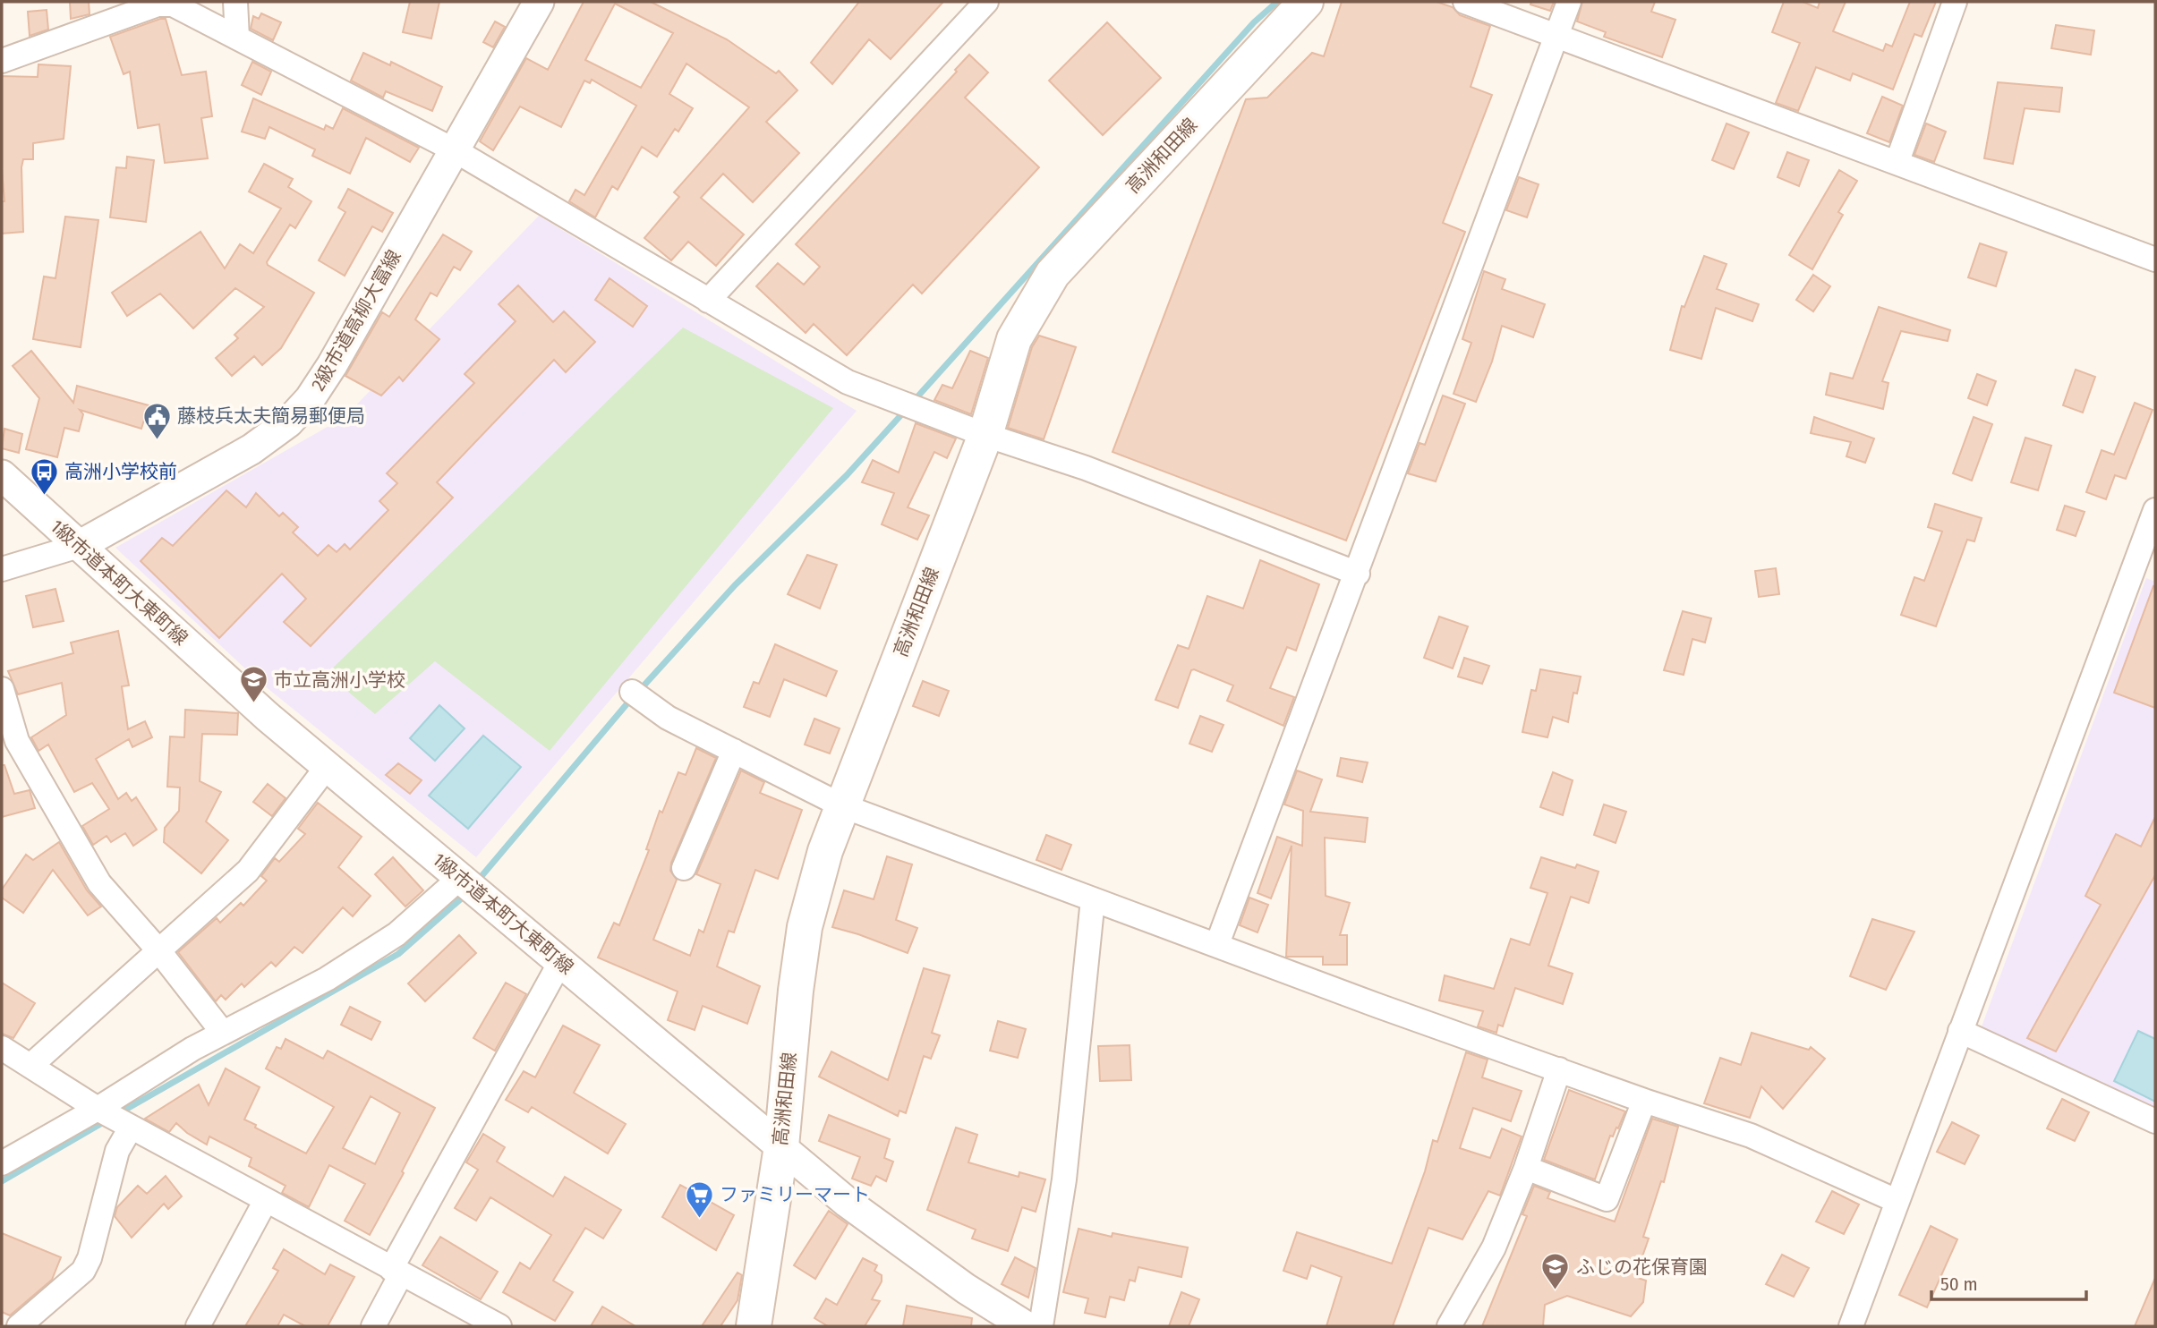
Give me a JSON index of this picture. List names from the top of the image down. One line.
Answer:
{"streets":{"main road":["高洲和田線"],"street":["2級市道高柳大富線","1級市道本町大東町線"]},"crossings":[["高洲和田線","1級市道本町大東町線"],["2級市道高柳大富線","1級市道本町大東町線"]],"places":{"public building":["藤枝兵太夫簡易郵便局"],"bus stop":["高洲小学校前"],"school or university":["市立高洲小学校","ふじの花保育園"],"supermarket":["ファミリーマート"]},"scale_bar":"50 m"}
